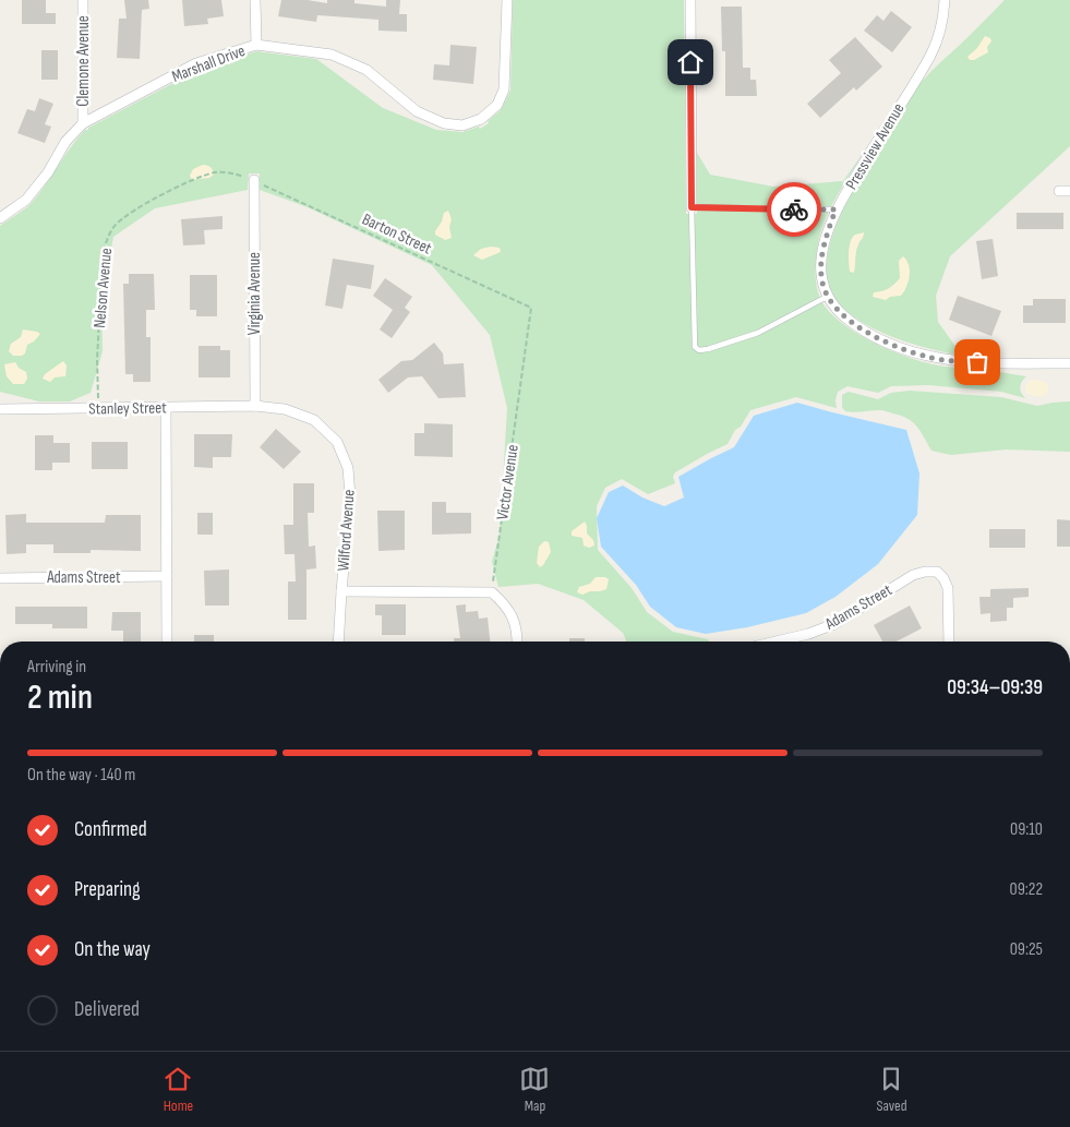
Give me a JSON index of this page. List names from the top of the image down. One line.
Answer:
{"streets":{"street":["Clemone Avenue","Marshall Drive","Pressview Avenue","Virginia Avenue","Stanley Street","Wilford Avenue","Adams Street"],"path":["Barton Street","Nelson Avenue","Victor Avenue"]},"crossings":[["Clemone Avenue","Marshall Drive"],["Barton Street","Nelson Avenue"],["Barton Street","Virginia Avenue"],["Barton Street","Victor Avenue"],["Nelson Avenue","Virginia Avenue"],["Nelson Avenue","Stanley Street"],["Virginia Avenue","Stanley Street"],["Virginia Avenue","Wilford Avenue"],["Stanley Street","Wilford Avenue"]],"page":{"heading":["2 min","Arriving in","09:34–09:39"],"bar":"On the way · 140 m","list":[["Confirmed","09:10"],["Preparing","09:22"],["On the way","09:25"],"Delivered"],"tabs":["Home","Map","Saved"]}}
